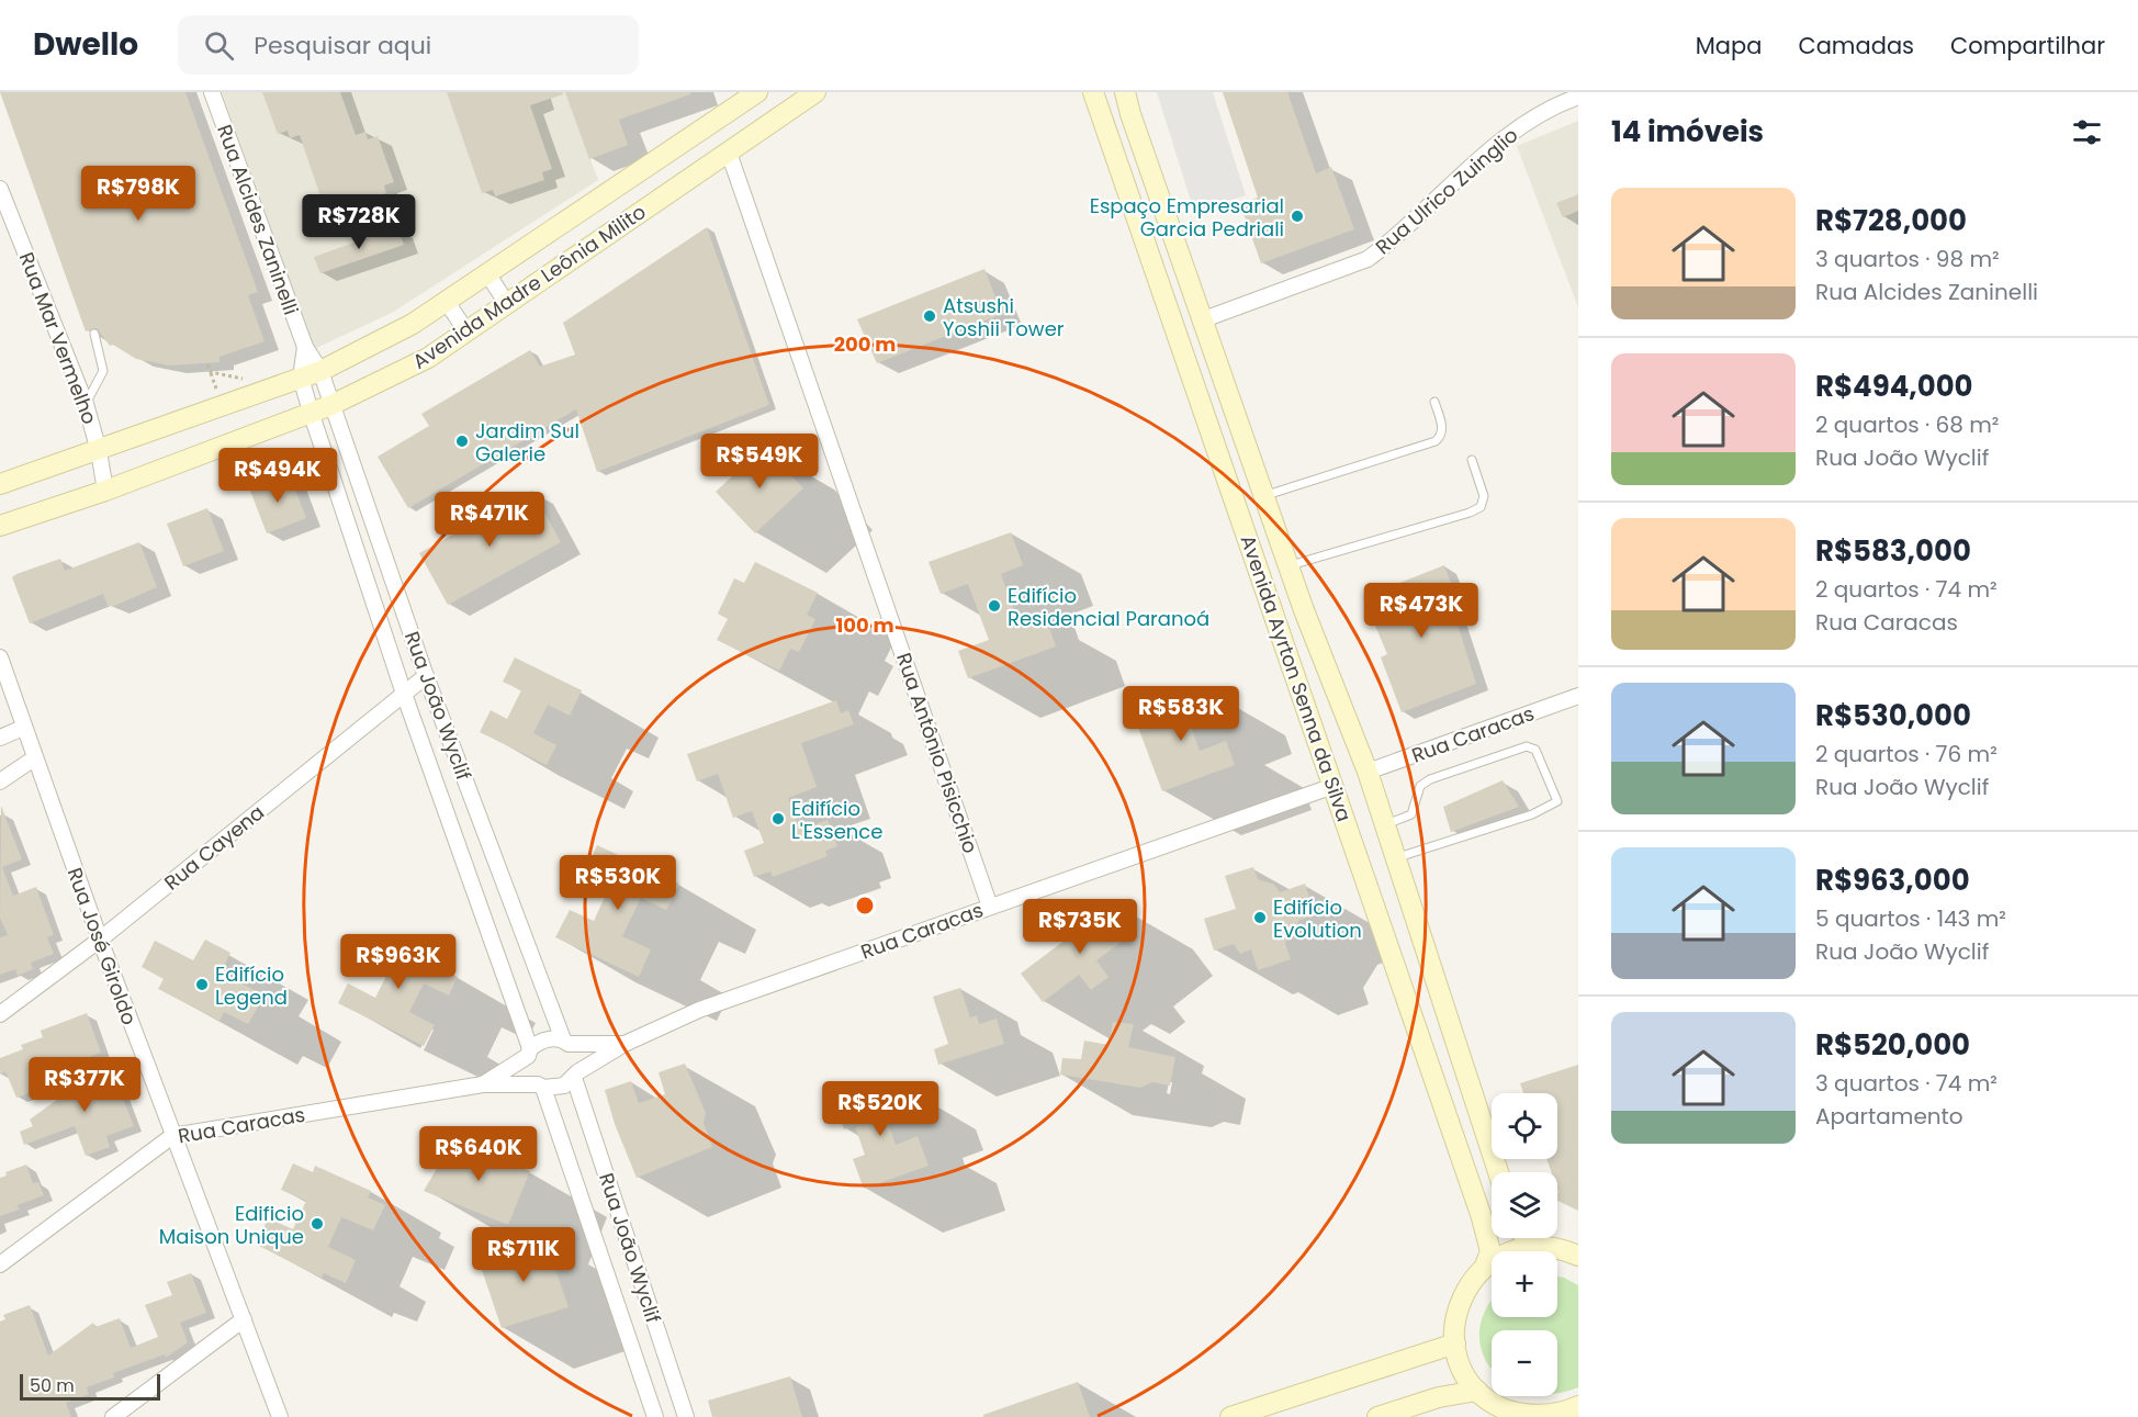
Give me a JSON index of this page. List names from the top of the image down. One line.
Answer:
{"streets":{"main road":["Avenida Madre Leônia Milito","Avenida Ayrton Senna da Silva"],"street":["Rua Ulrico Zuinglio","Rua Alcides Zaninelli","Rua Mar Vermelho","Rua João Wyclif","Rua Caracas","Rua Antônio Pisicchio","Rua Cayena","Rua José Giroldo"]},"crossings":[["Rua Ulrico Zuinglio","Avenida Ayrton Senna da Silva"],["Rua Alcides Zaninelli","Avenida Madre Leônia Milito"],["Rua Alcides Zaninelli","Rua João Wyclif"],["Avenida Madre Leônia Milito","Rua Mar Vermelho"],["Avenida Madre Leônia Milito","Rua João Wyclif"],["Avenida Madre Leônia Milito","Rua Antônio Pisicchio"],["Avenida Ayrton Senna da Silva","Rua Caracas"],["Rua João Wyclif","Rua Caracas"],["Rua João Wyclif","Rua Cayena"],["Rua Caracas","Rua Antônio Pisicchio"],["Rua Caracas","Rua José Giroldo"],["Rua Cayena","Rua José Giroldo"]],"places":["Espaço Empresarial Garcia Pedriali","Atsushi Yoshii Tower","Jardim Sul Galerie","Edifício Residencial Paranoá","Edifício L'Essence","Edifício Evolution","Edifício Legend","Edificio Maison Unique"],"scale_bar":"50 m","page":{"header":"Dwello","search":"Pesquisar aqui","nav":["Mapa","Camadas","Compartilhar"],"heading":"14 imóveis","price":["R$798K","R$728K","R$549K","R$494K","R$471K","R$473K","R$583K","R$530K","R$735K","R$963K","R$377K","R$520K","R$640K","R$711K"],"list":[{"name":"R$728,000","note":"3 quartos · 98 m² · Rua Alcides Zaninelli"},{"name":"R$494,000","note":"2 quartos · 68 m² · Rua João Wyclif"},{"name":"R$583,000","note":"2 quartos · 74 m² · Rua Caracas"},{"name":"R$530,000","note":"2 quartos · 76 m² · Rua João Wyclif"},{"name":"R$963,000","note":"5 quartos · 143 m² · Rua João Wyclif"},{"name":"R$520,000","note":"3 quartos · 74 m² · Apartamento"}],"map_buttons":["+","−"],"scale":"50 m"},"rings":["200 m","100 m"]}
